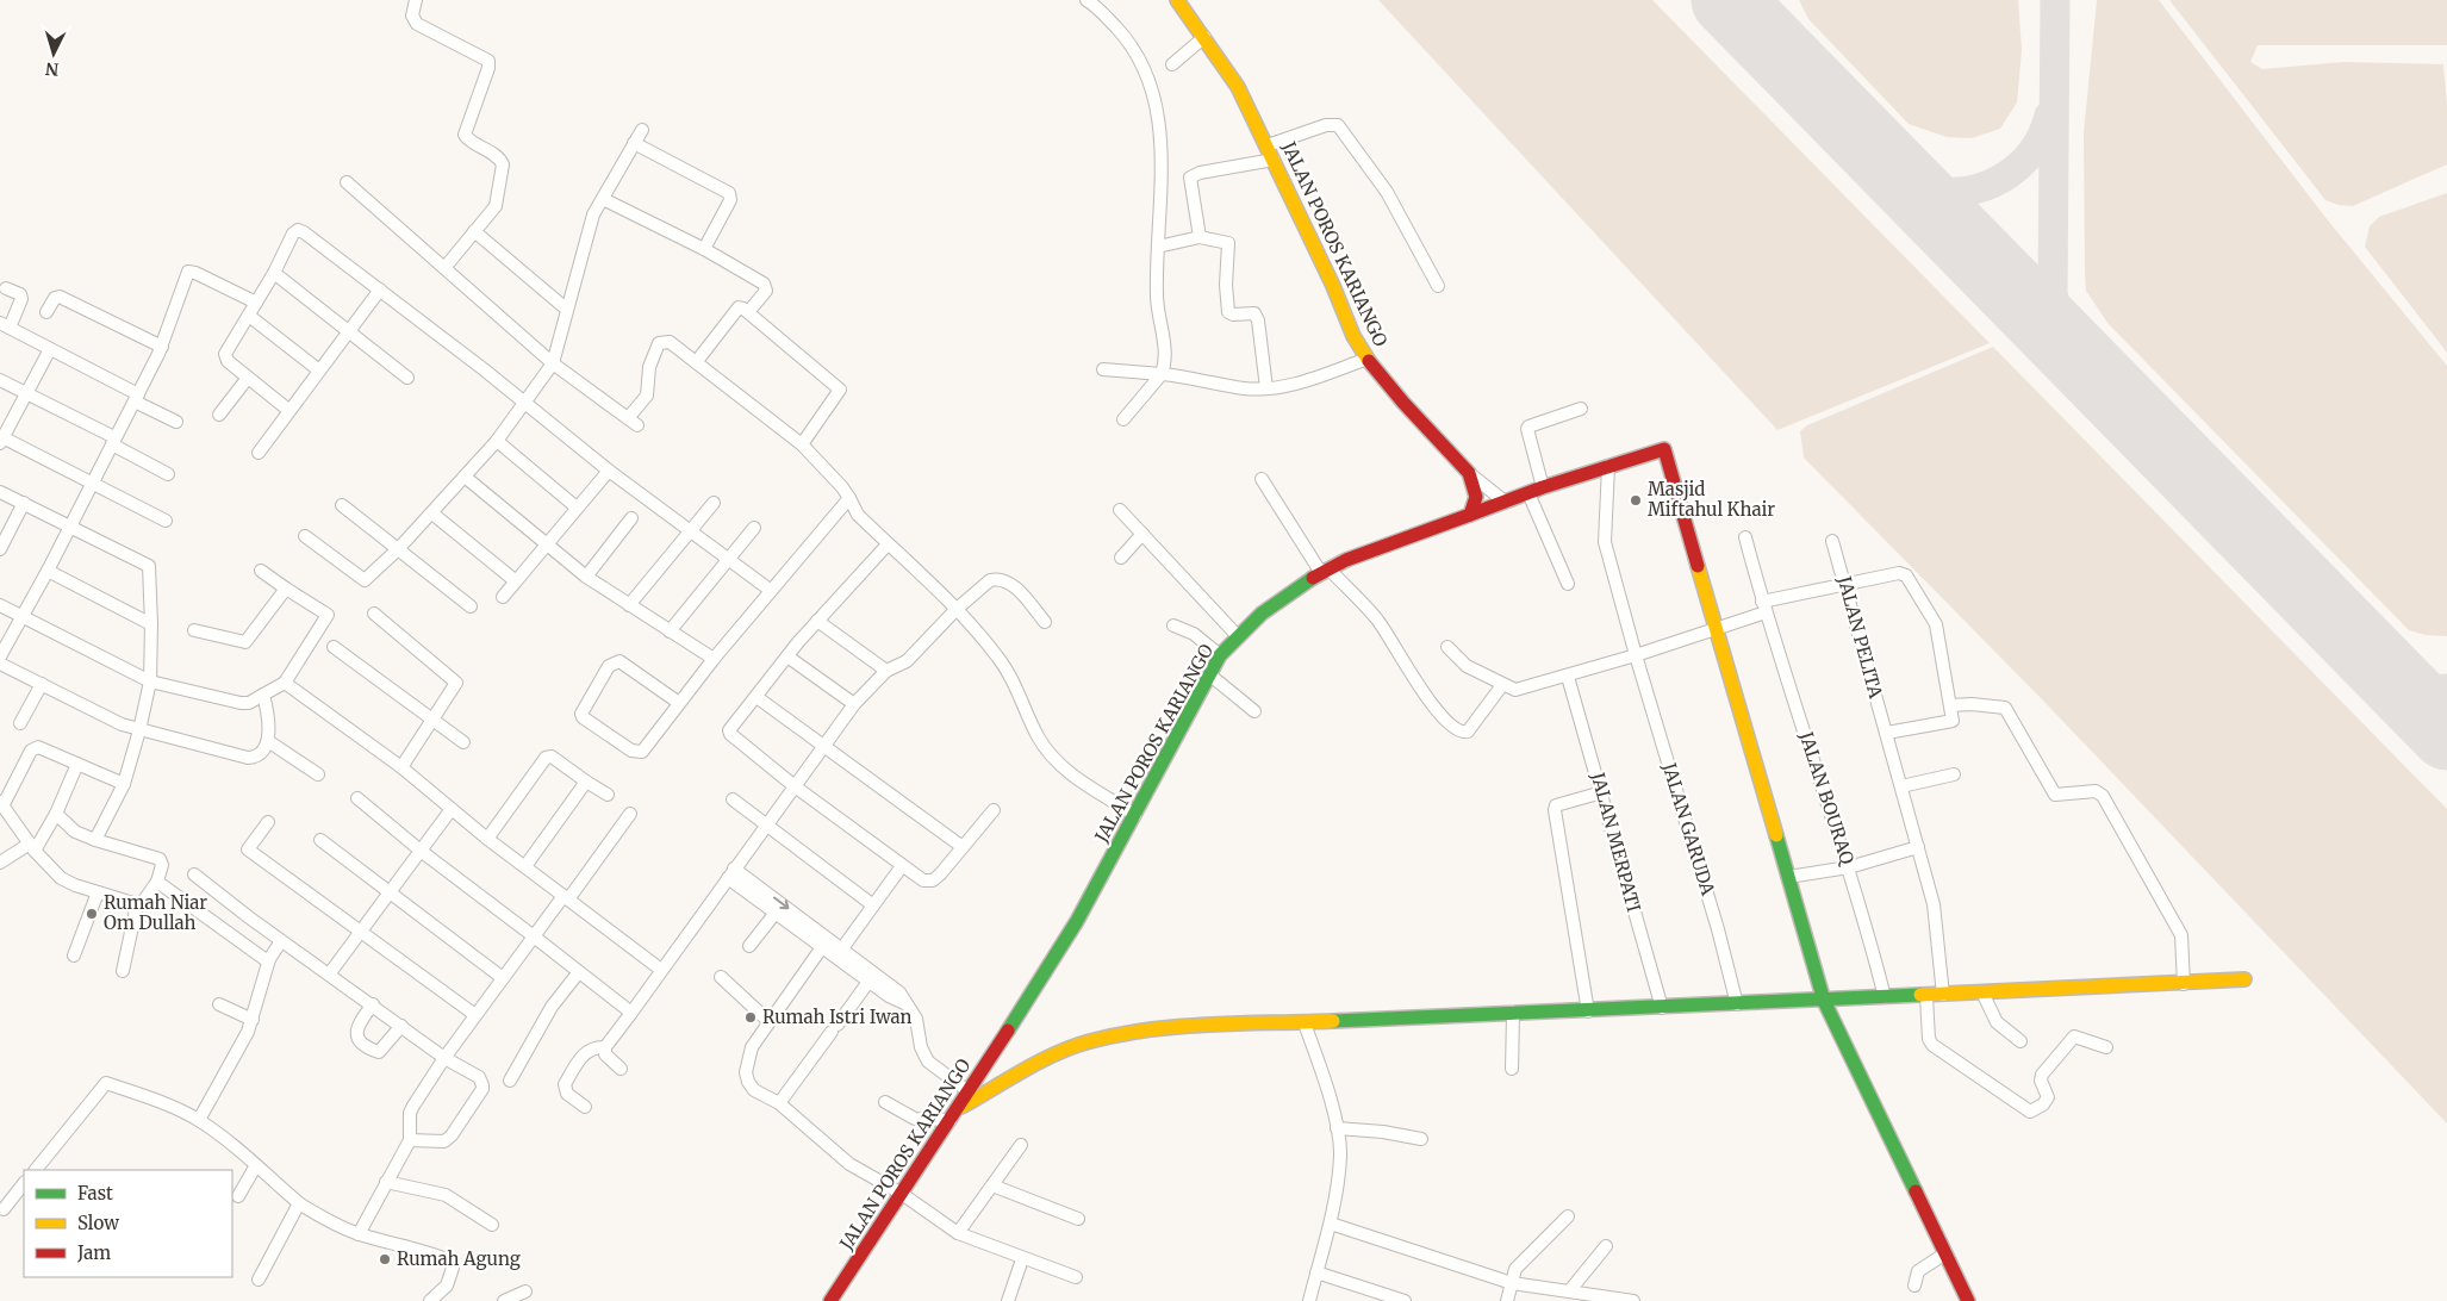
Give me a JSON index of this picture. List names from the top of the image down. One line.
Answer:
{"streets":{"street":["JALAN POROS KARIANGO","JALAN PELITA","JALAN BOURAQ","JALAN GARUDA","JALAN MERPATI"]},"crossings":[["JALAN POROS KARIANGO","JALAN GARUDA"]],"places":["Masjid Miftahul Khair","Rumah Niar Om Dullah","Rumah Istri Iwan","Rumah Agung"],"legend":["Fast","Slow","Jam"],"north":"bottom"}
